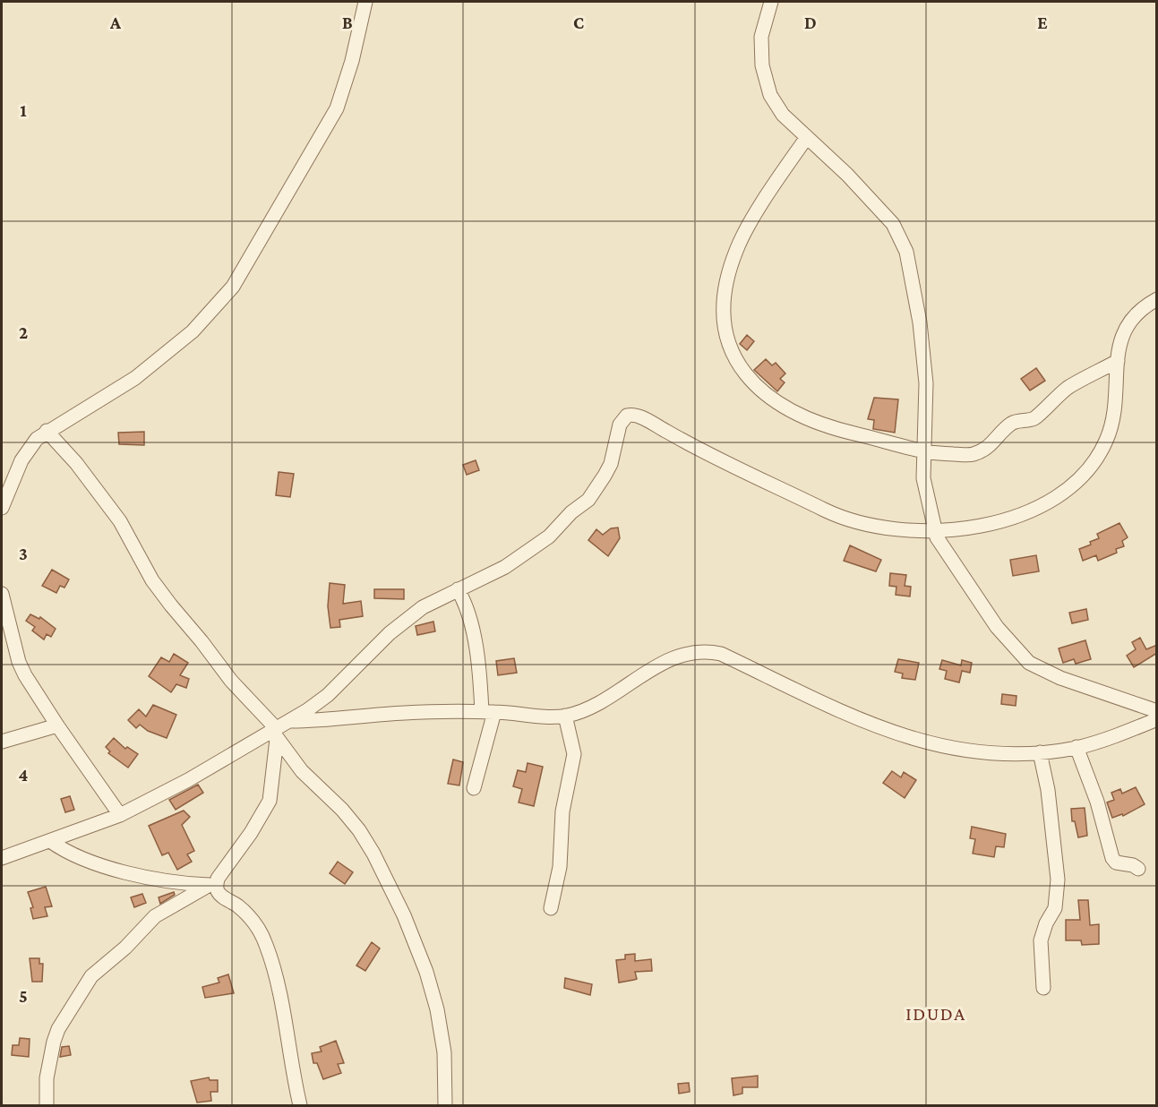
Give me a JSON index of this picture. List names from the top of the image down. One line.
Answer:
{"districts":["IDUDA"],"grid":{"columns":["A","B","C","D","E"],"rows":["1","2","3","4","5"]}}
